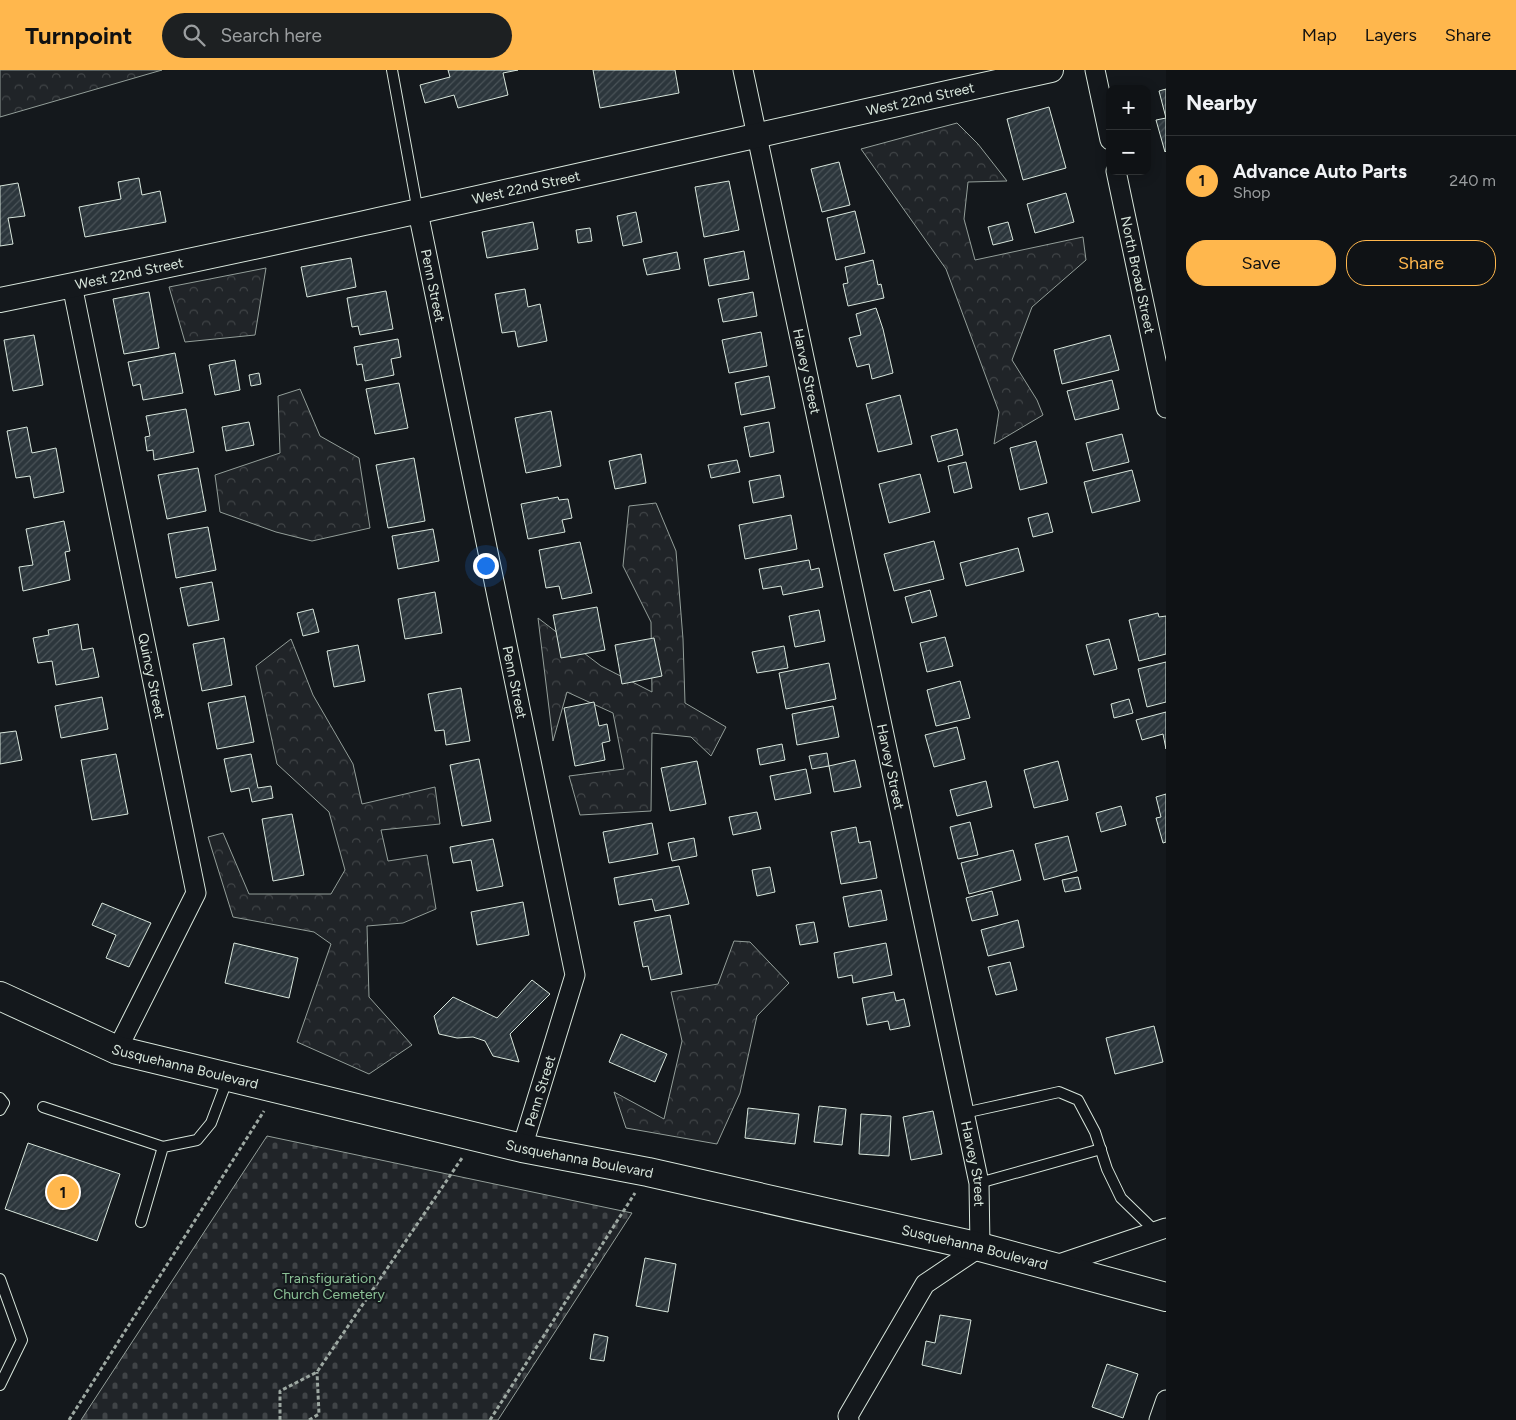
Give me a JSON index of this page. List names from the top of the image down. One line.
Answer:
{"streets":{"highway":["Susquehanna Boulevard"],"street":["West 22nd Street","North Broad Street","Penn Street","Harvey Street","Quincy Street"]},"crossings":[["West 22nd Street","Penn Street"],["West 22nd Street","Harvey Street"],["West 22nd Street","Quincy Street"],["Penn Street","Susquehanna Boulevard"],["Harvey Street","Susquehanna Boulevard"],["Quincy Street","Susquehanna Boulevard"]],"parks":["Transfiguration Church Cemetery"],"page":{"header":"Turnpoint","search":"Search here","nav":["Map","Layers","Share"],"heading":"Nearby","map_buttons":["+","−"],"list":[{"mark":"1","name":"Advance Auto Parts","note":"Shop","value":"240 m"}],"buttons":["Save","Share"],"pins":"1"}}
